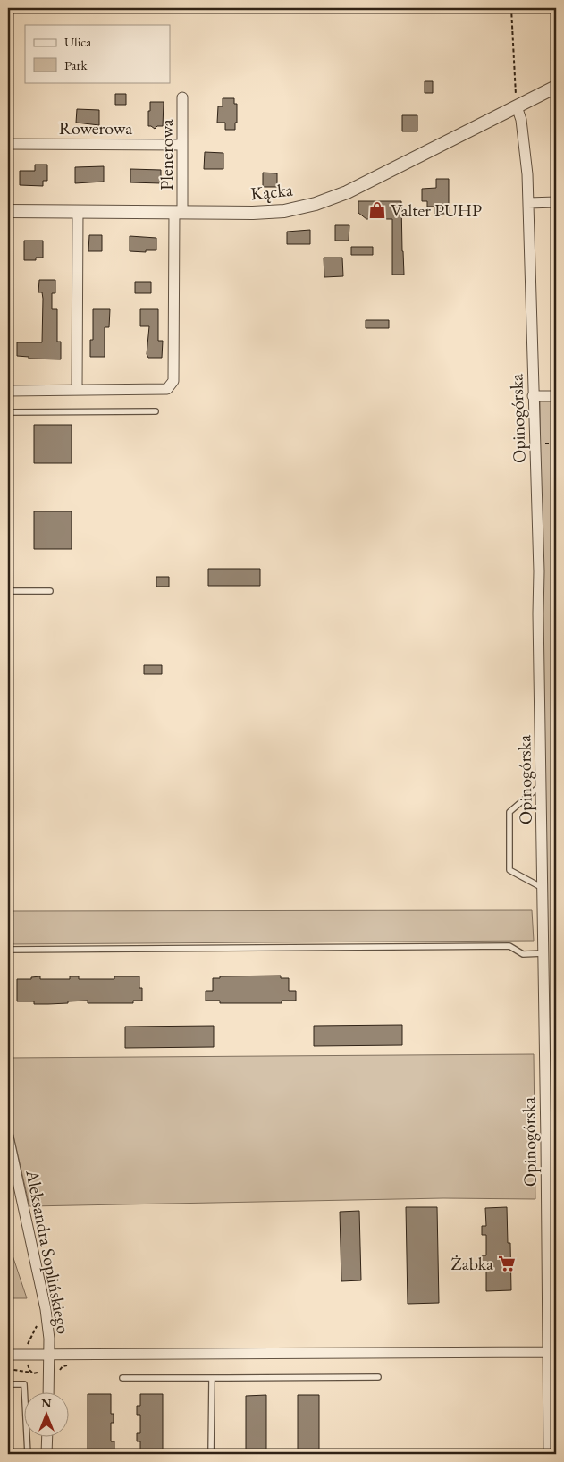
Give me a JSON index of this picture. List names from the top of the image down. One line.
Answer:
{"streets":{"street":["Rowerowa","Plenerowa","Kącka","Opinogórska","Aleksandra Soplińskiego"]},"crossings":[["Rowerowa","Plenerowa"],["Plenerowa","Kącka"],["Kącka","Opinogórska"]],"places":{"shop":["Valter PUHP"],"supermarket":["Żabka"]},"legend":["Ulica","Park"],"north":"top"}
